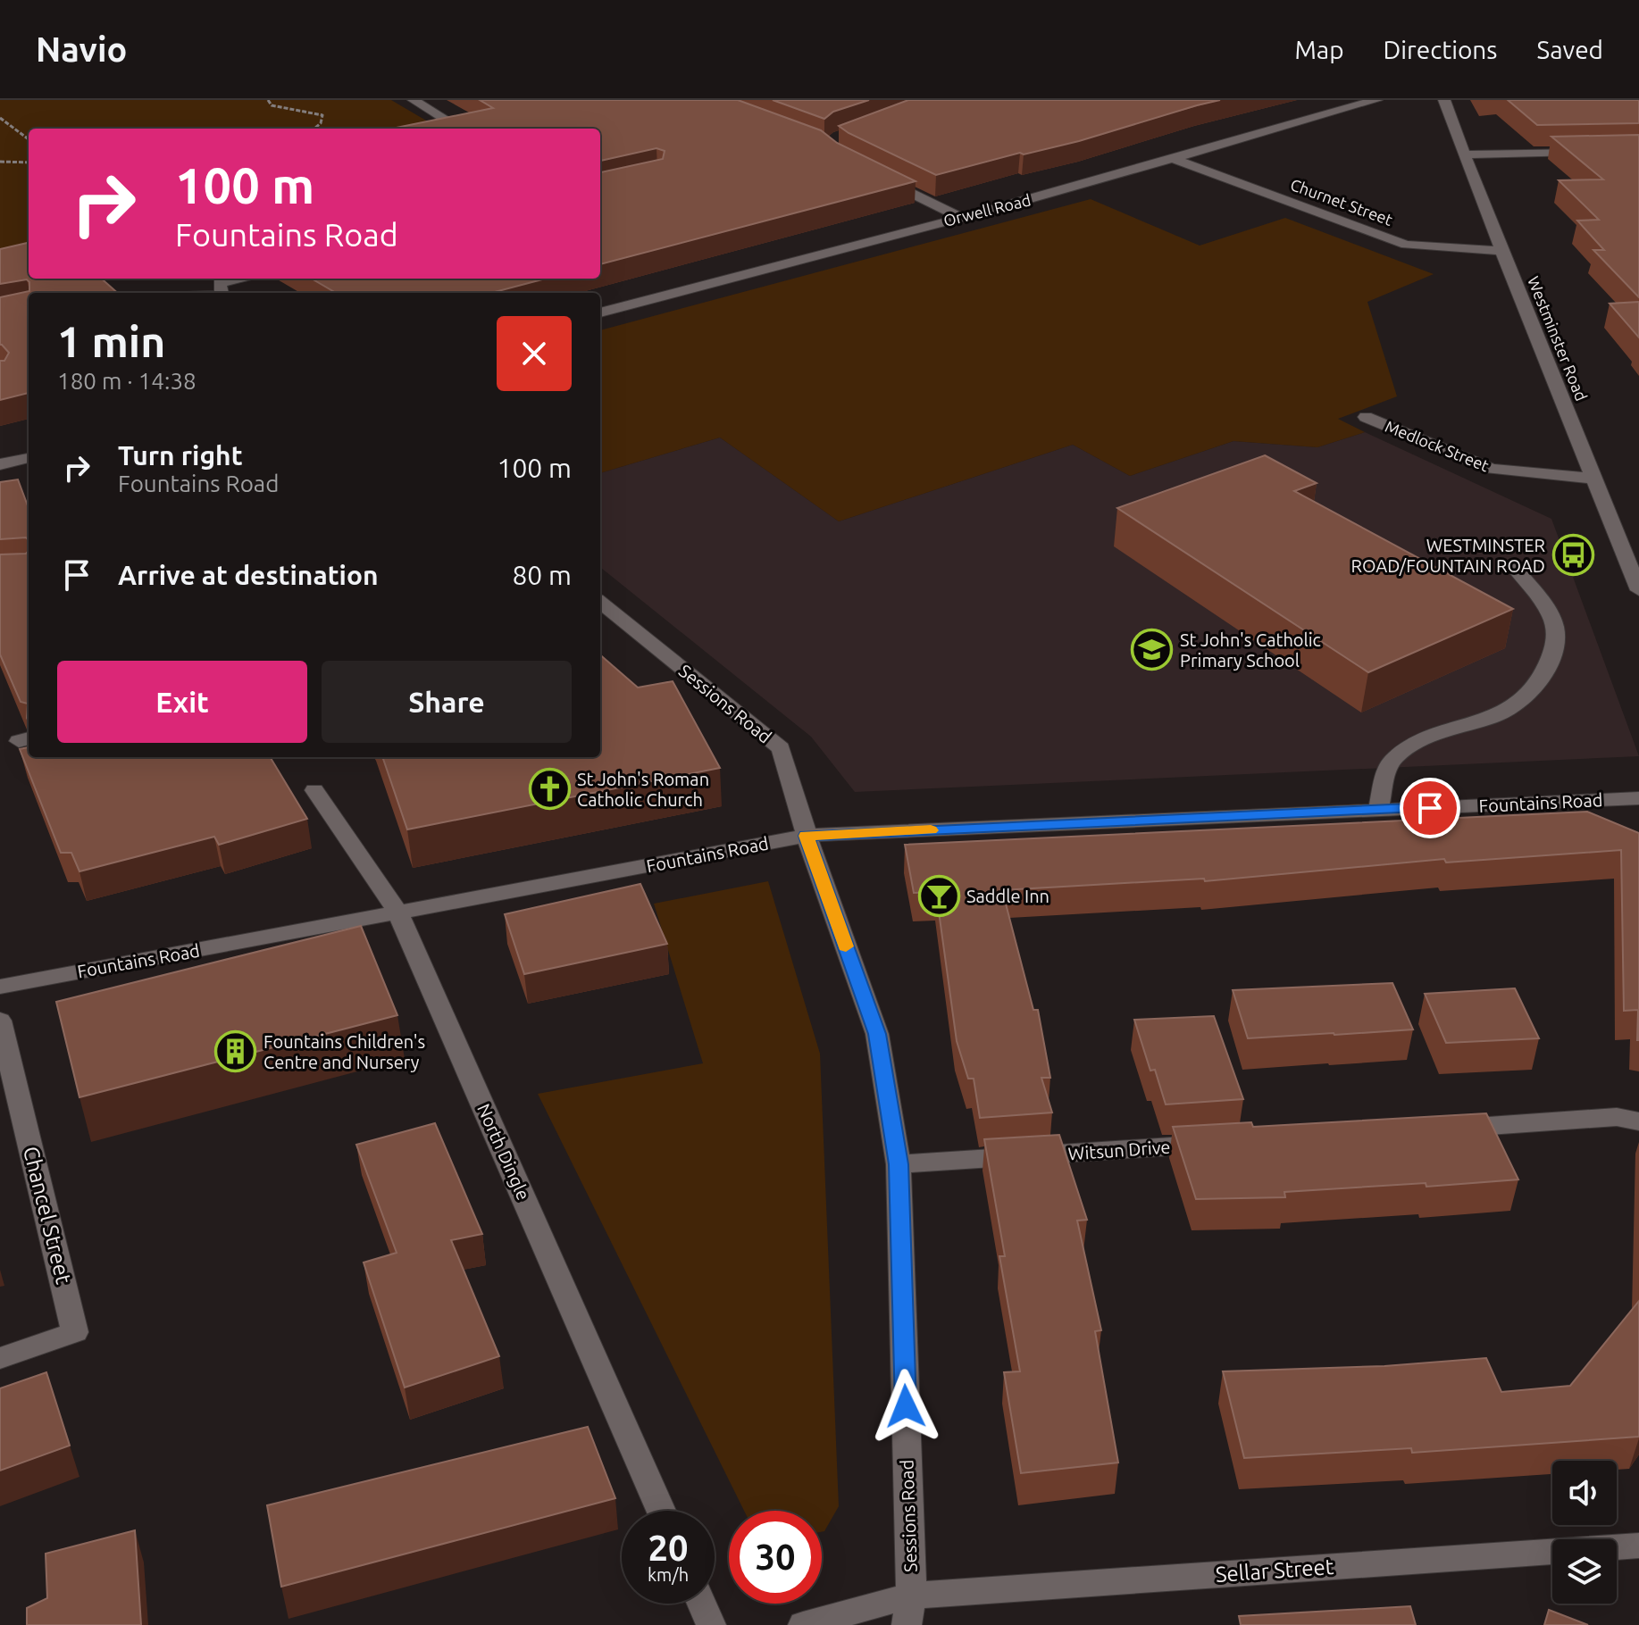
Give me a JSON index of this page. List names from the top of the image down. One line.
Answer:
{"streets":{"street":["Churnet Street","Orwell Road","Westminster Road","Medlock Street","Sessions Road","Fountains Road","Witsun Drive","North Dingle","Chancel Street","Sellar Street"]},"crossings":[["Churnet Street","Orwell Road"],["Churnet Street","Westminster Road"],["Westminster Road","Medlock Street"],["Sessions Road","Fountains Road"],["Sessions Road","Witsun Drive"],["Sessions Road","Sellar Street"],["Fountains Road","North Dingle"]],"places":{"bus stop":["WESTMINSTER ROAD/FOUNTAIN ROAD"],"school or university":["St John's Catholic Primary School"],"church":["St John's Roman Catholic Church"],"bar":["Saddle Inn"],"building":["Fountains Children's Centre and Nursery"]},"page":{"header":"Navio","nav":["Map","Directions","Saved"],"turn":["100 m","Fountains Road"],"heading":["1 min","180 m · 14:38"],"list":[{"name":"Turn right","note":"Fountains Road","value":"100 m"},{"name":"Arrive at destination","value":"80 m"}],"buttons":["Exit","Share"],"speed":"20 km/h","limit":"30"}}
